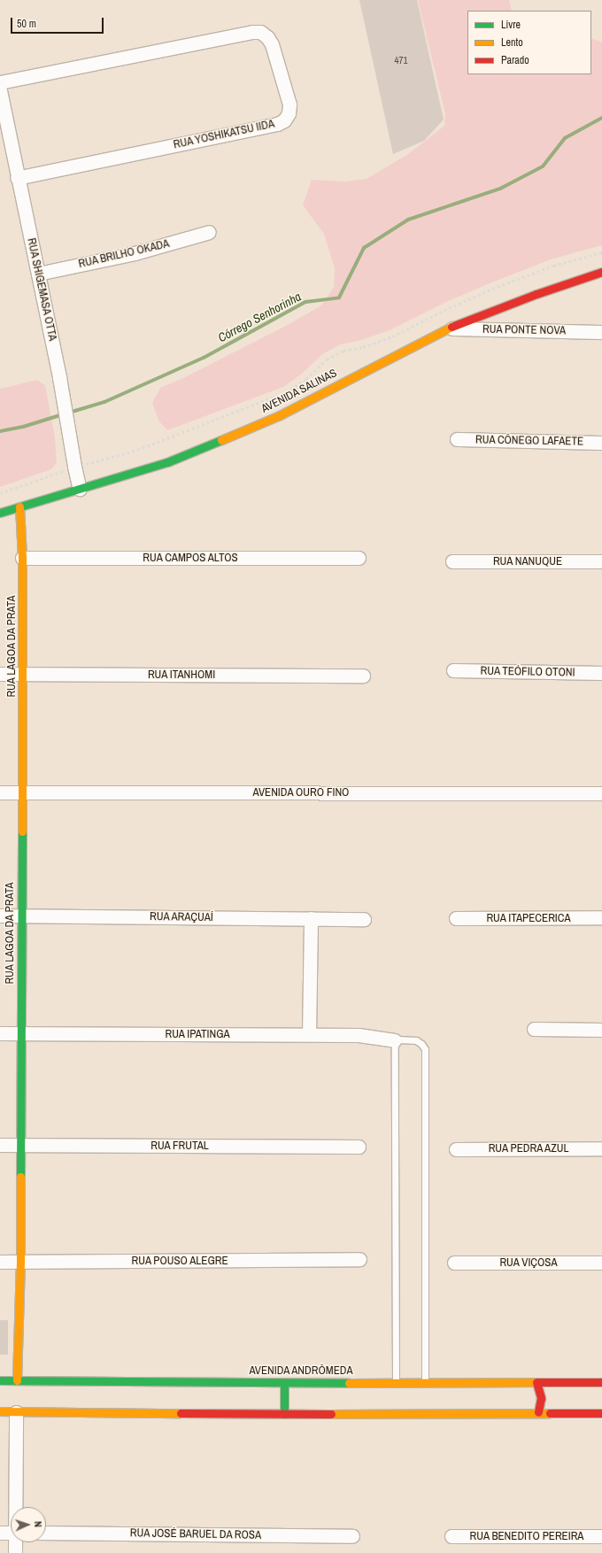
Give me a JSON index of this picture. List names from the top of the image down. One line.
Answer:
{"streets":{"street":["RUA YOSHIKATSU IIDA","RUA BRILHO OKADA","RUA SHIGEMASA OTTA","RUA PONTE NOVA","AVENIDA SALINAS","RUA CÔNEGO LAFAETE","RUA CAMPOS ALTOS","RUA NANUQUE","RUA LAGOA DA PRATA","RUA TEÓFILO OTONI","RUA ITANHOMI","AVENIDA OURO FINO","RUA ARAÇUAÍ","RUA ITAPECERICA","RUA IPATINGA","RUA FRUTAL","RUA PEDRA AZUL","RUA POUSO ALEGRE","RUA VIÇOSA","AVENIDA ANDRÔMEDA","RUA JOSÉ BARUEL DA ROSA","RUA BENEDITO PEREIRA"]},"crossings":[["RUA YOSHIKATSU IIDA","RUA SHIGEMASA OTTA"],["RUA BRILHO OKADA","RUA SHIGEMASA OTTA"],["RUA SHIGEMASA OTTA","AVENIDA SALINAS"],["RUA PONTE NOVA","AVENIDA SALINAS"],["AVENIDA SALINAS","RUA LAGOA DA PRATA"],["RUA CAMPOS ALTOS","RUA LAGOA DA PRATA"],["RUA LAGOA DA PRATA","RUA ITANHOMI"],["RUA LAGOA DA PRATA","AVENIDA OURO FINO"],["RUA LAGOA DA PRATA","RUA ARAÇUAÍ"],["RUA LAGOA DA PRATA","RUA IPATINGA"],["RUA LAGOA DA PRATA","RUA FRUTAL"],["RUA LAGOA DA PRATA","RUA POUSO ALEGRE"],["RUA LAGOA DA PRATA","AVENIDA ANDRÔMEDA"]],"water":["Córrego Senhorinha"],"house_numbers":["471"],"legend":["Livre","Lento","Parado"],"scale_bar":"50 m","north":"right"}
